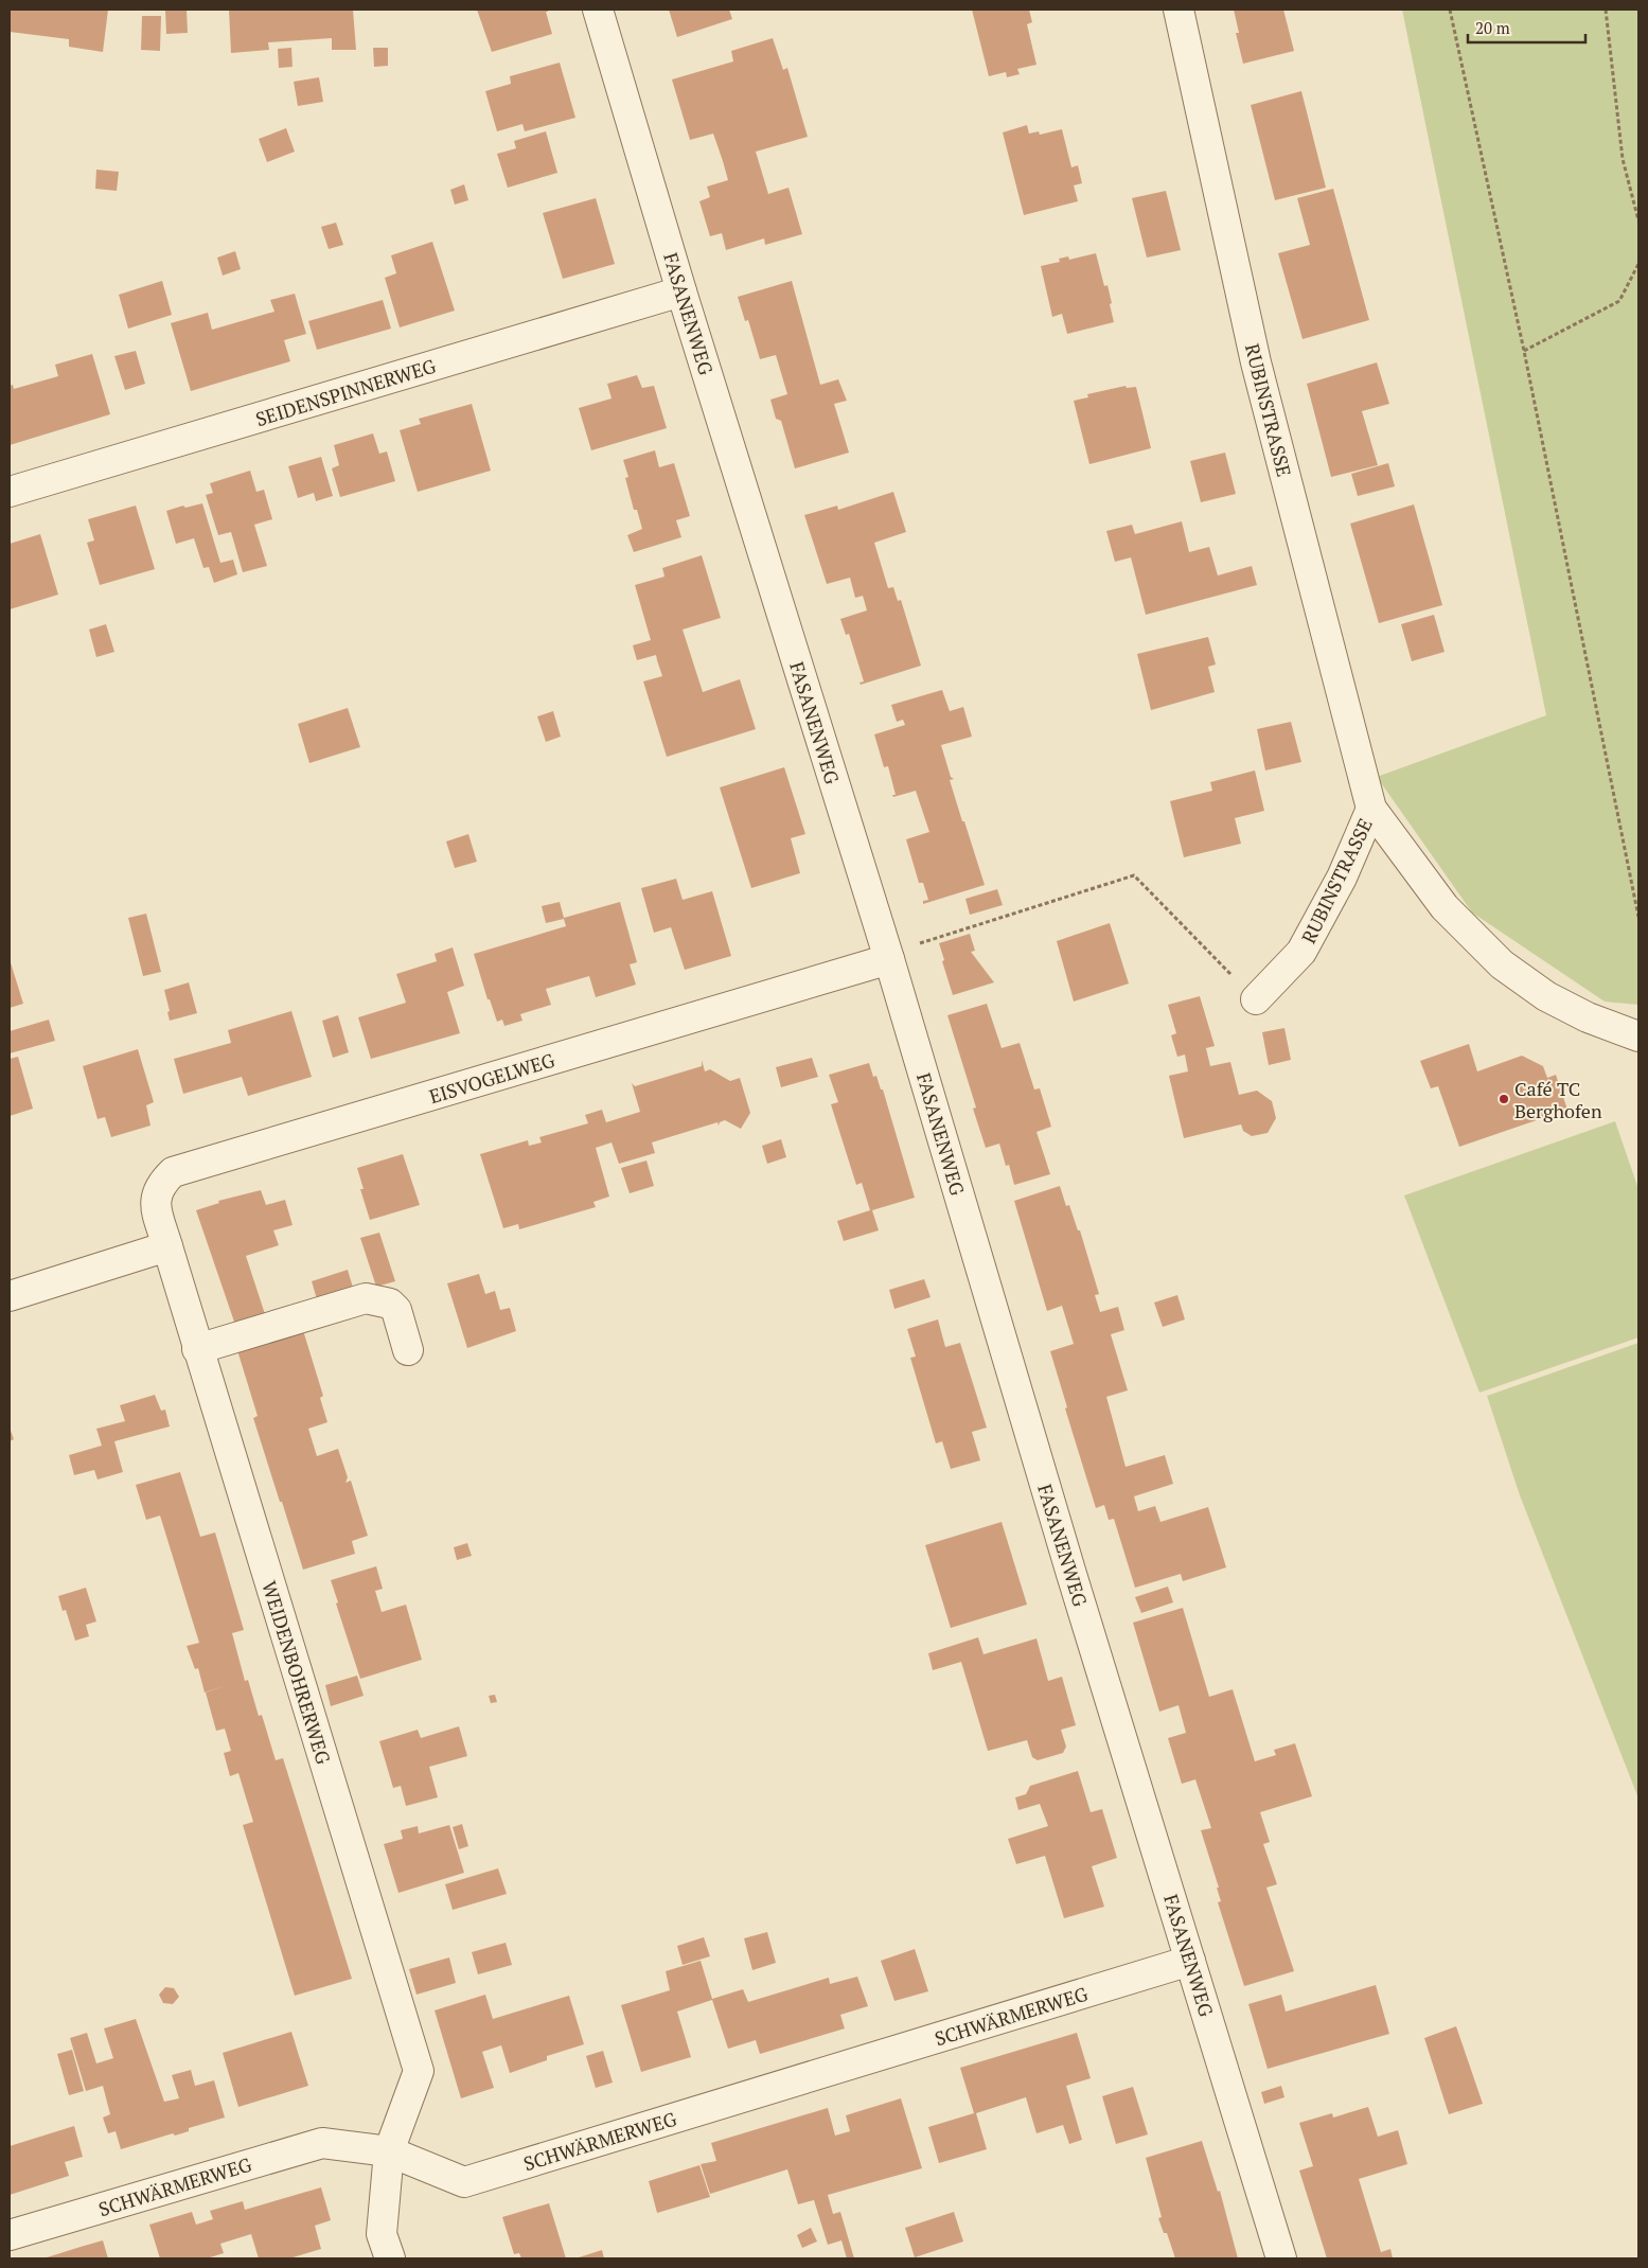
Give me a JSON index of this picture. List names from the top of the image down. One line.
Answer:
{"streets":{"street":["FASANENWEG","SEIDENSPINNERWEG","RUBINSTRASSE","EISVOGELWEG","WEIDENBOHRERWEG","SCHWÄRMERWEG"]},"crossings":[["FASANENWEG","SEIDENSPINNERWEG"],["FASANENWEG","EISVOGELWEG"],["FASANENWEG","SCHWÄRMERWEG"],["EISVOGELWEG","WEIDENBOHRERWEG"],["WEIDENBOHRERWEG","SCHWÄRMERWEG"]],"places":["Café TC Berghofen"],"scale_bar":"20 m"}
